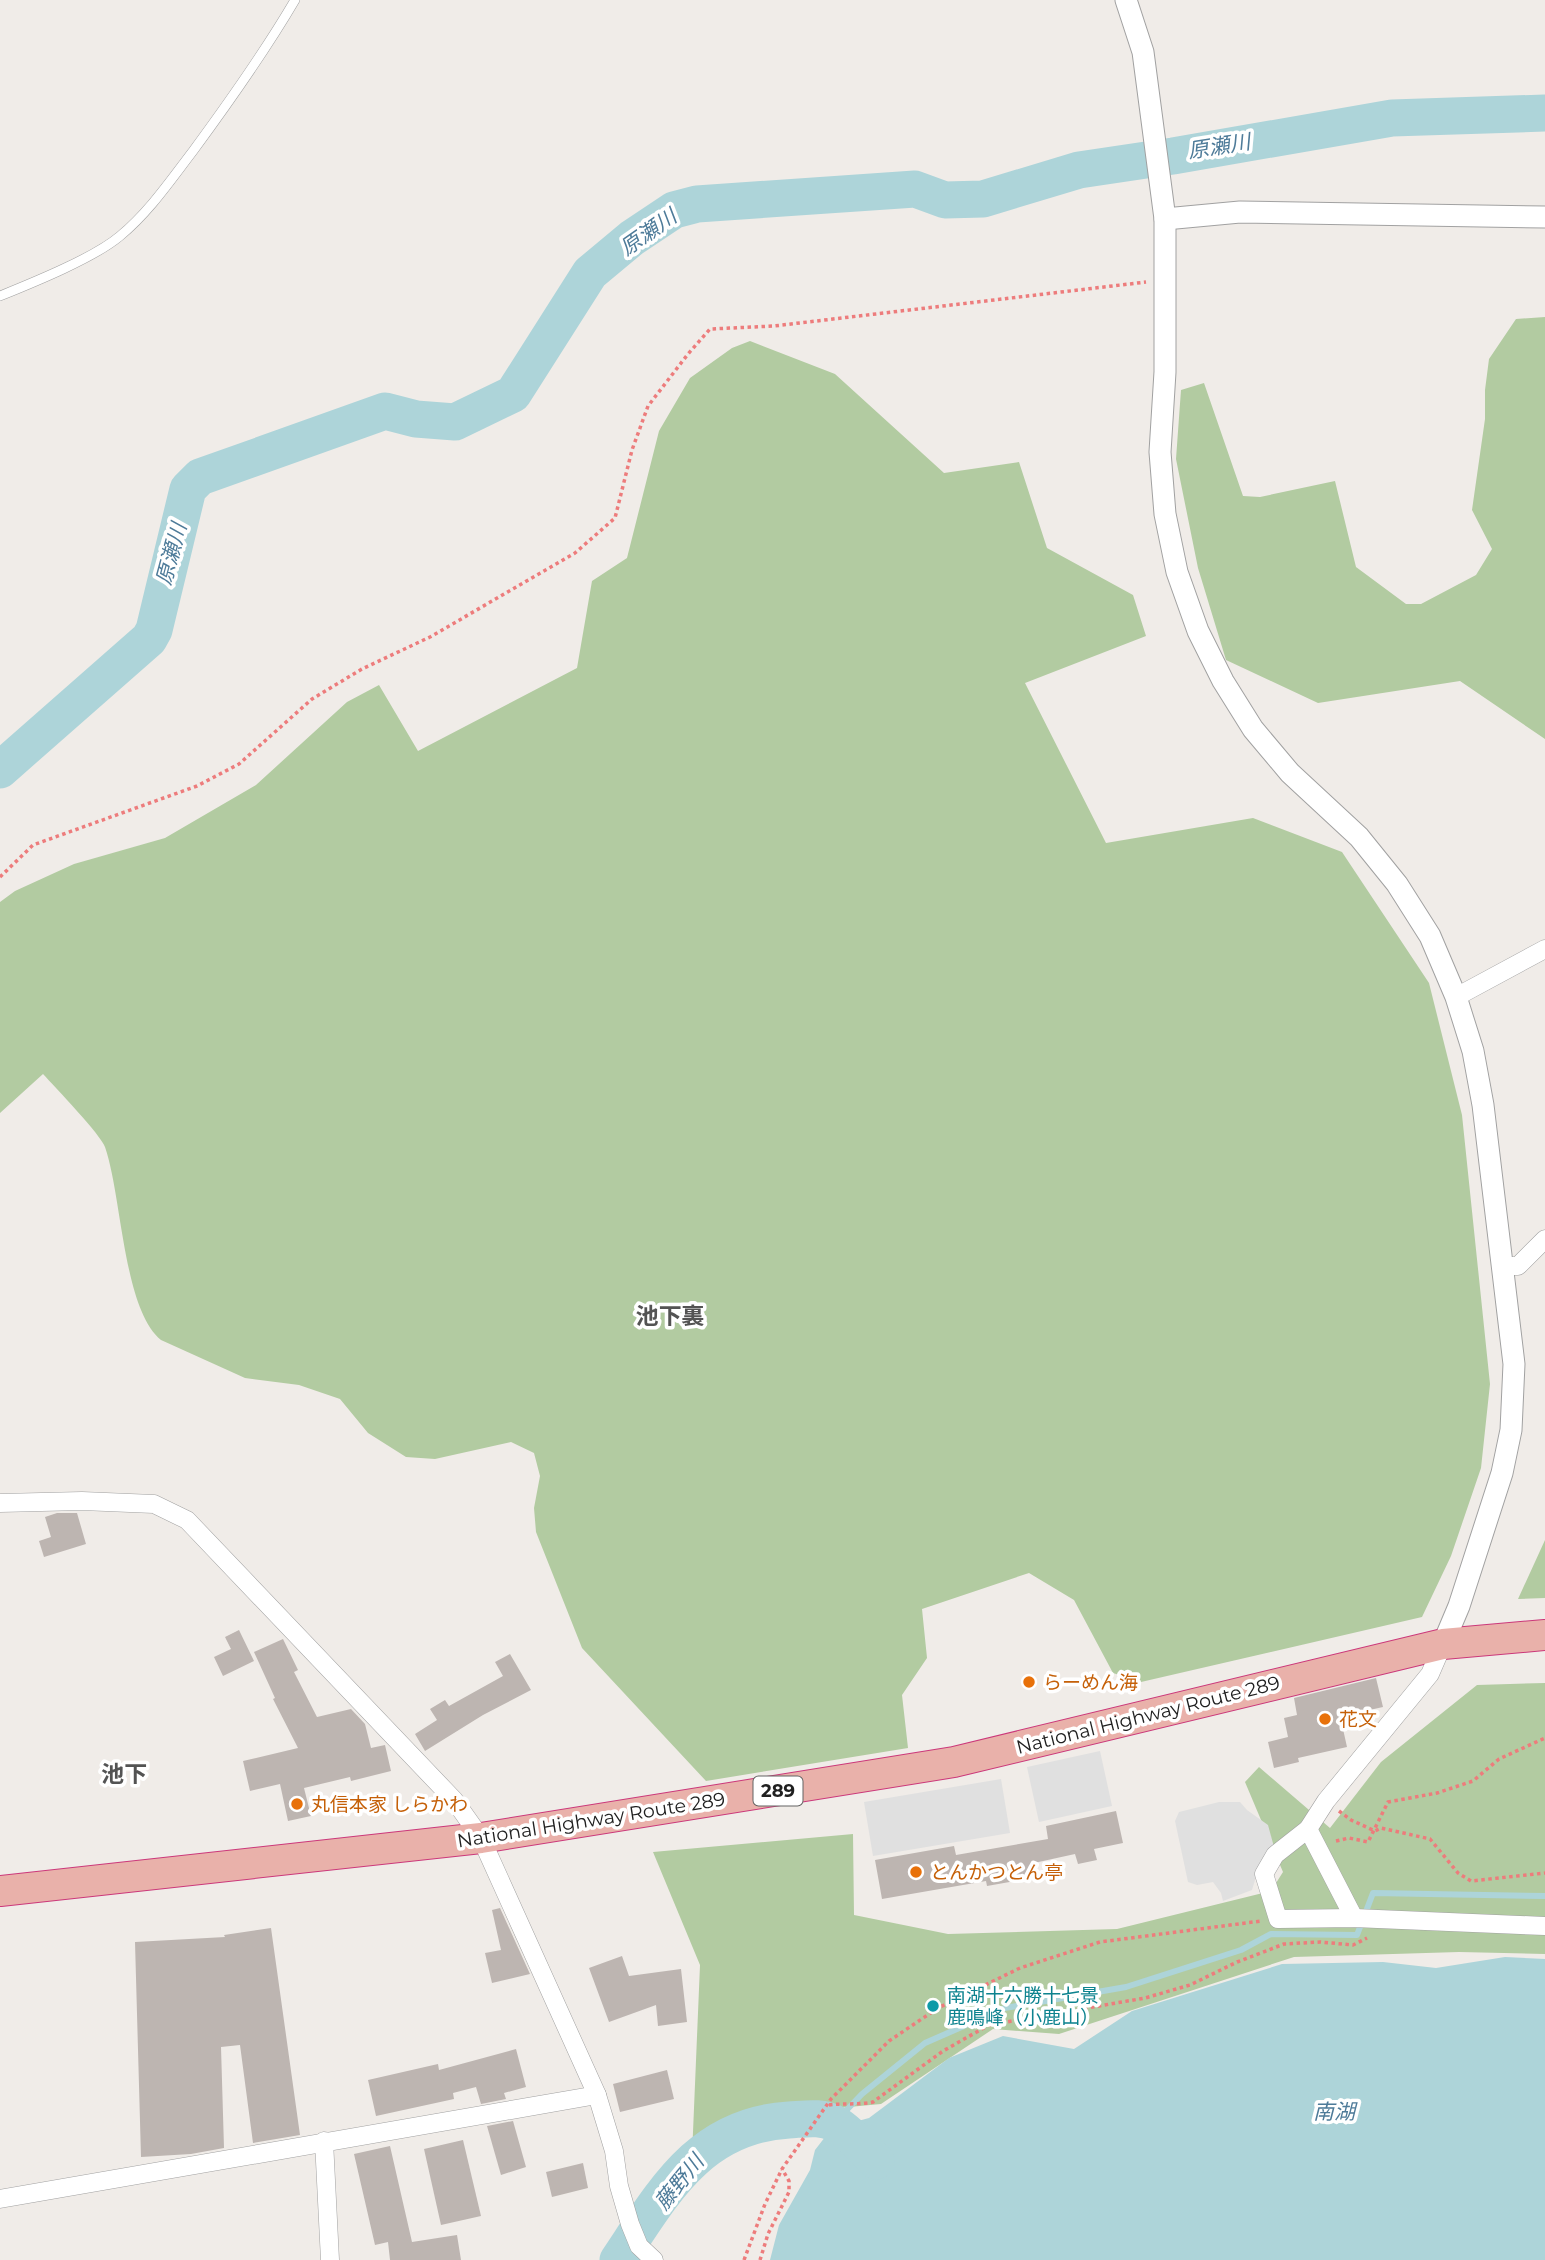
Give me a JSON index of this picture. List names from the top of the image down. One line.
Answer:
{"streets":{"highway":["National Highway Route 289","289"]},"districts":["池下裏","池下"],"water":["原瀬川","南湖","藤野川"],"places":["らーめん海","花文","丸信本家 しらかわ","とんかつとん亭","南湖十六勝十七景 鹿鳴峰（小鹿山）"]}
